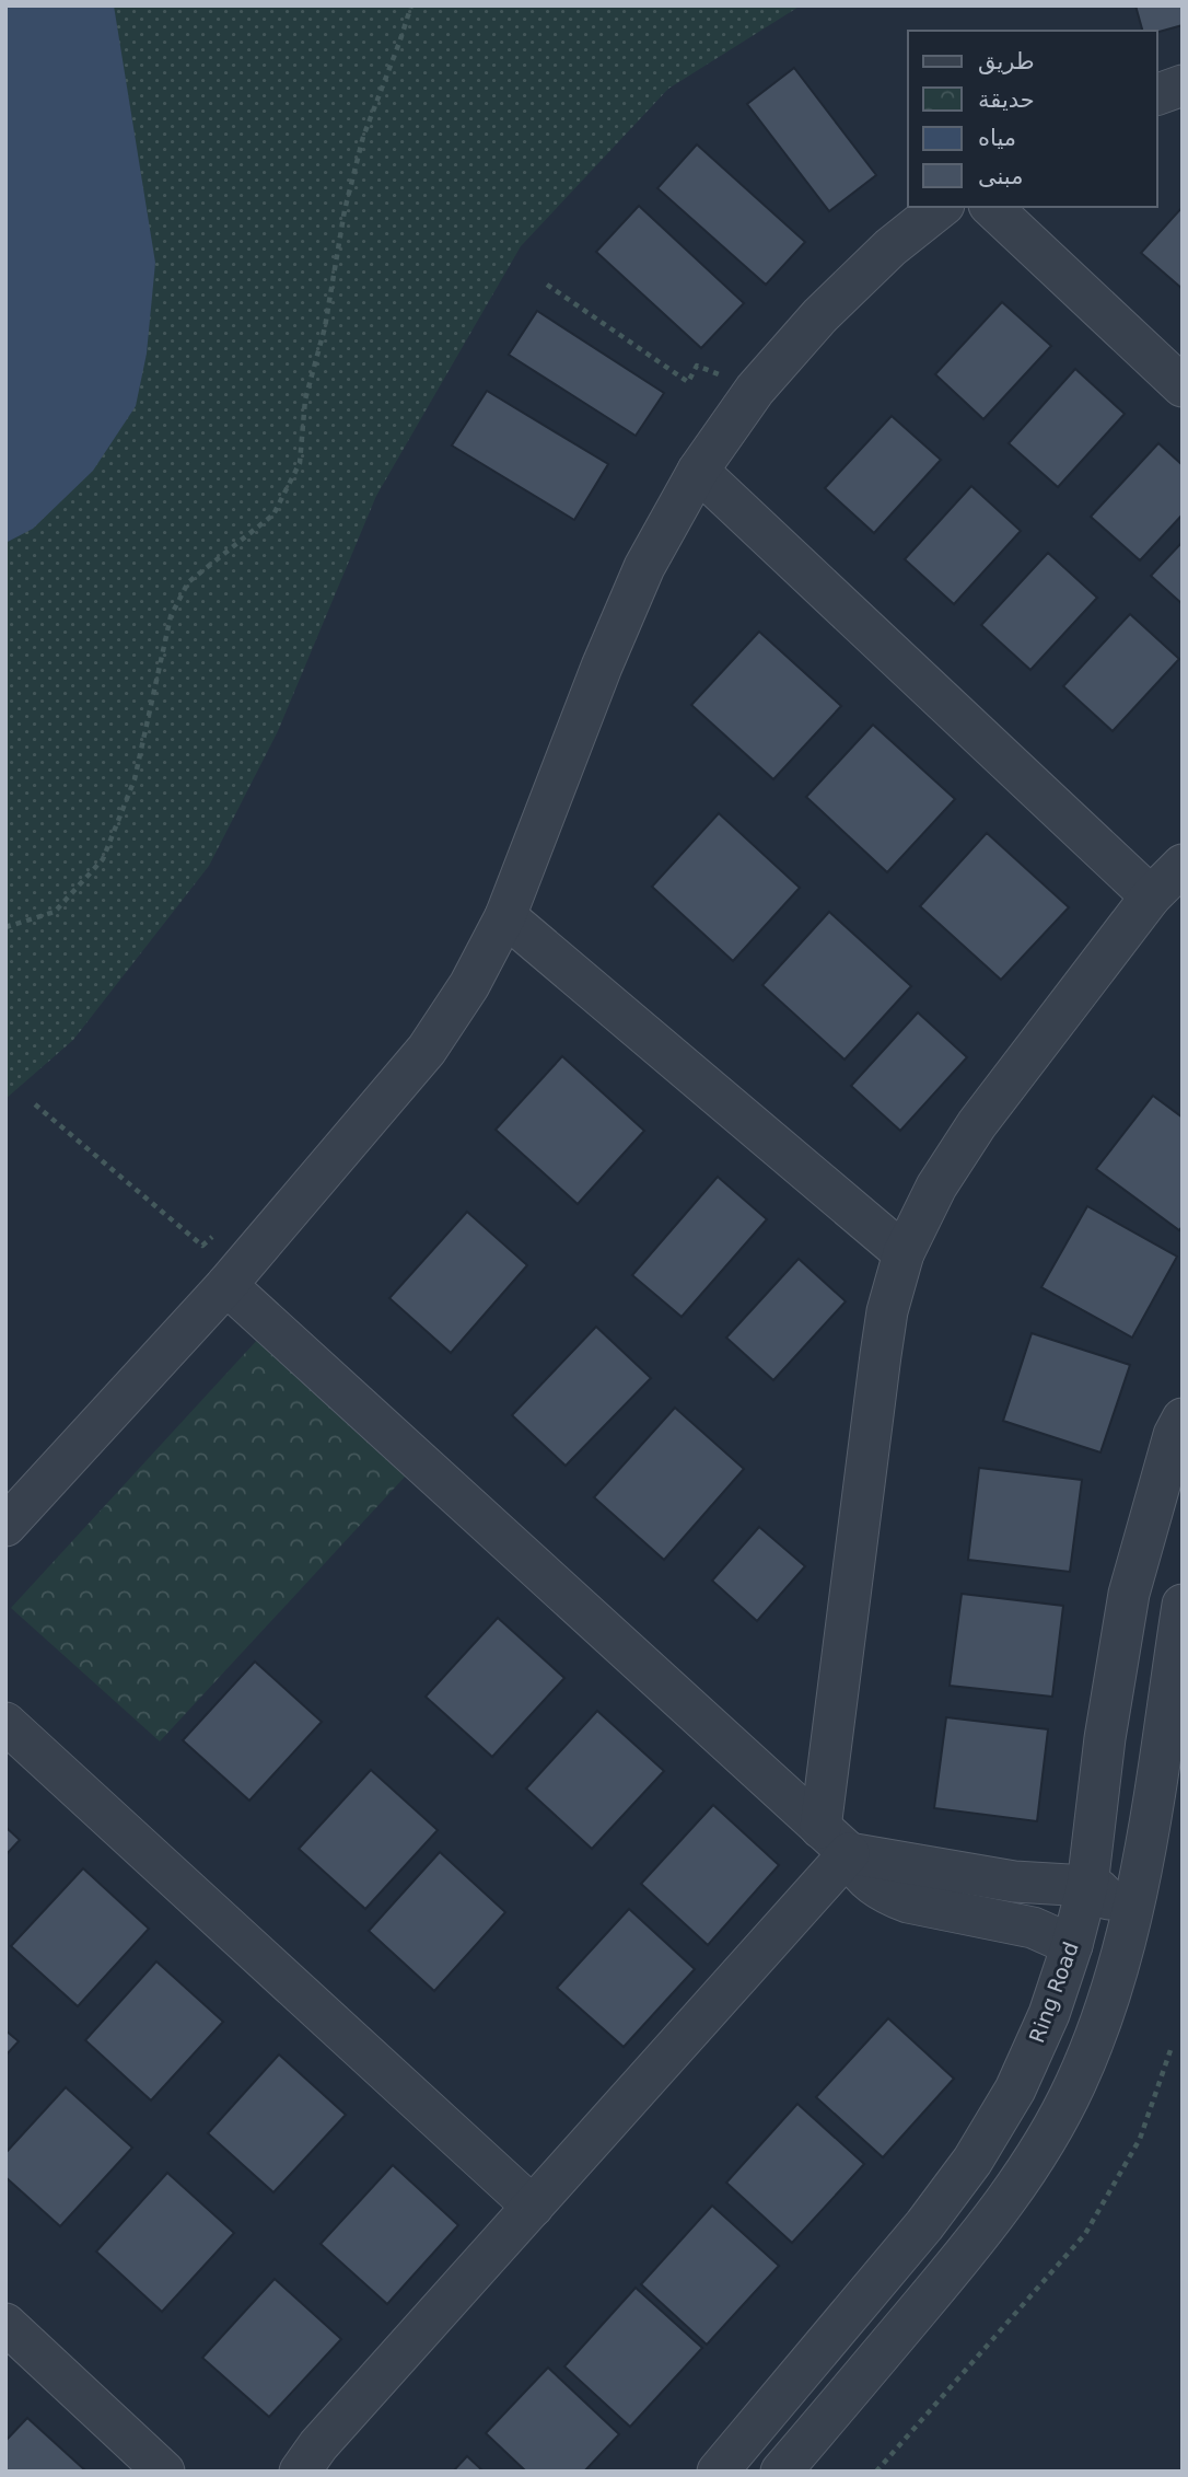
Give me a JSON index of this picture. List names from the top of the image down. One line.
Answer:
{"streets":{"street":["Ring Road"]},"legend":["طريق","حديقة","مياه","مبنى"]}
